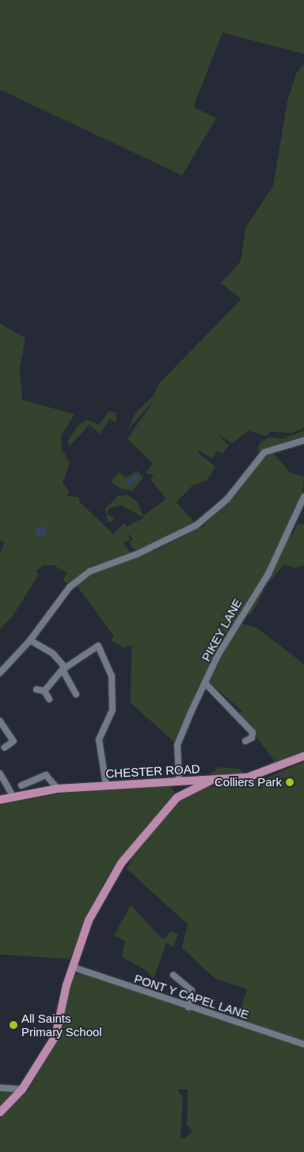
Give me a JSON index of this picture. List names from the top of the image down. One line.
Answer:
{"streets":{"main road":["CHESTER ROAD"],"street":["PIKEY LANE","PONT Y CAPEL LANE"]},"crossings":[["PIKEY LANE","CHESTER ROAD"]],"places":["Colliers Park","All Saints Primary School"]}
